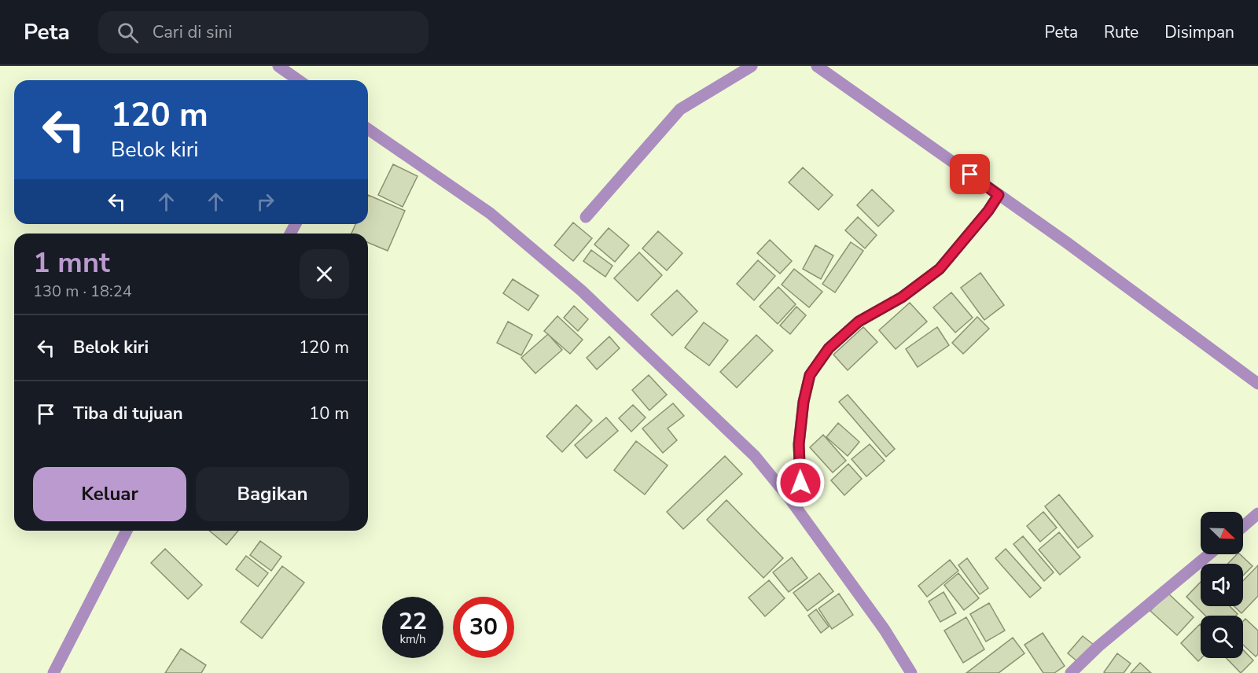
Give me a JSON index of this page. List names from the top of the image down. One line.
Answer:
{"north":"bottom right","page":{"header":"Peta","search":"Cari di sini","nav":["Peta","Rute","Disimpan"],"turn":["120 m","Belok kiri"],"heading":["1 mnt","130 m · 18:24"],"list":[{"name":"Belok kiri","value":"120 m"},{"name":"Tiba di tujuan","value":"10 m"}],"buttons":["Keluar","Bagikan"],"speed":"22 km/h","limit":"30"}}
